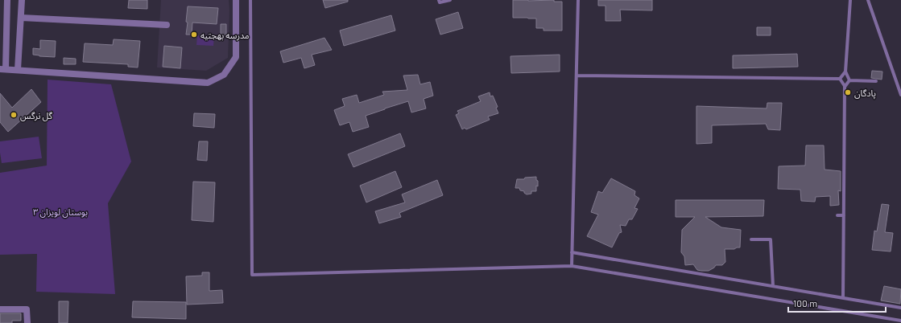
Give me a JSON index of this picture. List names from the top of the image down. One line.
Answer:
{"parks":["بوستان لویزان ۳"],"places":["مدرسه بهجتیه","پادگان","گل نرگس"],"scale_bar":"100 m"}
